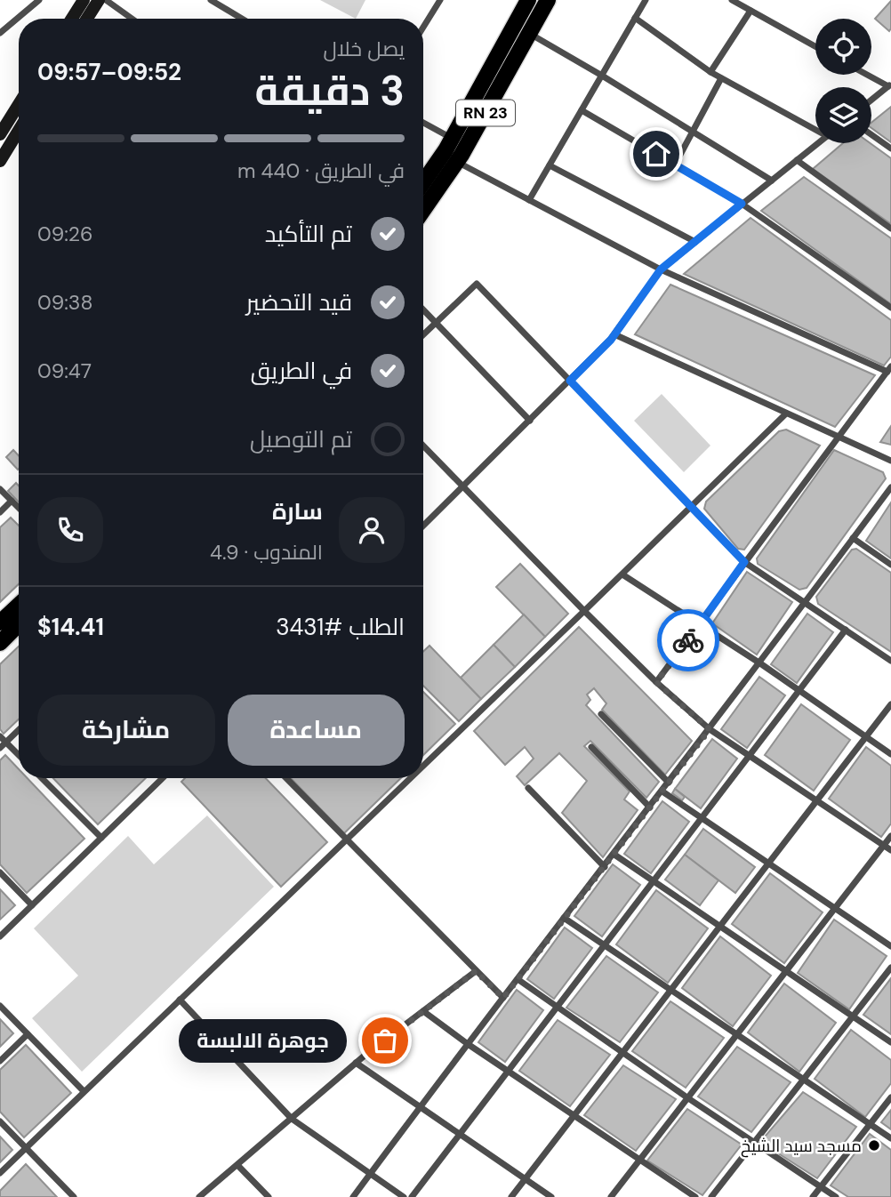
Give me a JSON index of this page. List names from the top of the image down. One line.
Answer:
{"streets":{"main road":["RN 23"]},"places":["جوهرة الالبسة","مسجد سيد الشيخ"],"page":{"heading":["3 دقيقة","يصل خلال","09:52–09:57"],"panel":["سارة","المندوب · 4.9","الطلب #3431","$14.41"],"bar":"في الطريق · 440 m","list":[["تم التأكيد","09:26"],["قيد التحضير","09:38"],["في الطريق","09:47"],"تم التوصيل"],"buttons":["مساعدة","مشاركة"],"bubble":"جوهرة الالبسة"}}
